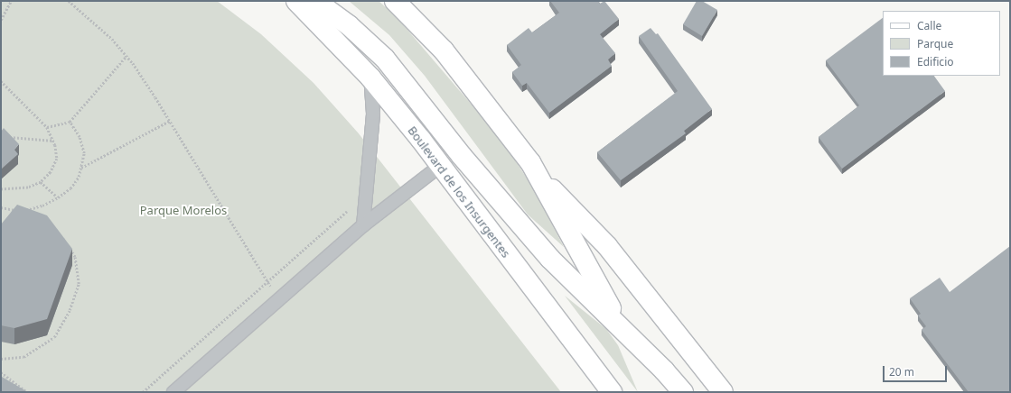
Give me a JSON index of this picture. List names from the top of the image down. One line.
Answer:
{"streets":{"main road":["Boulevard de los Insurgentes"]},"parks":["Parque Morelos"],"legend":["Calle","Parque","Edificio"],"scale_bar":"20 m"}
